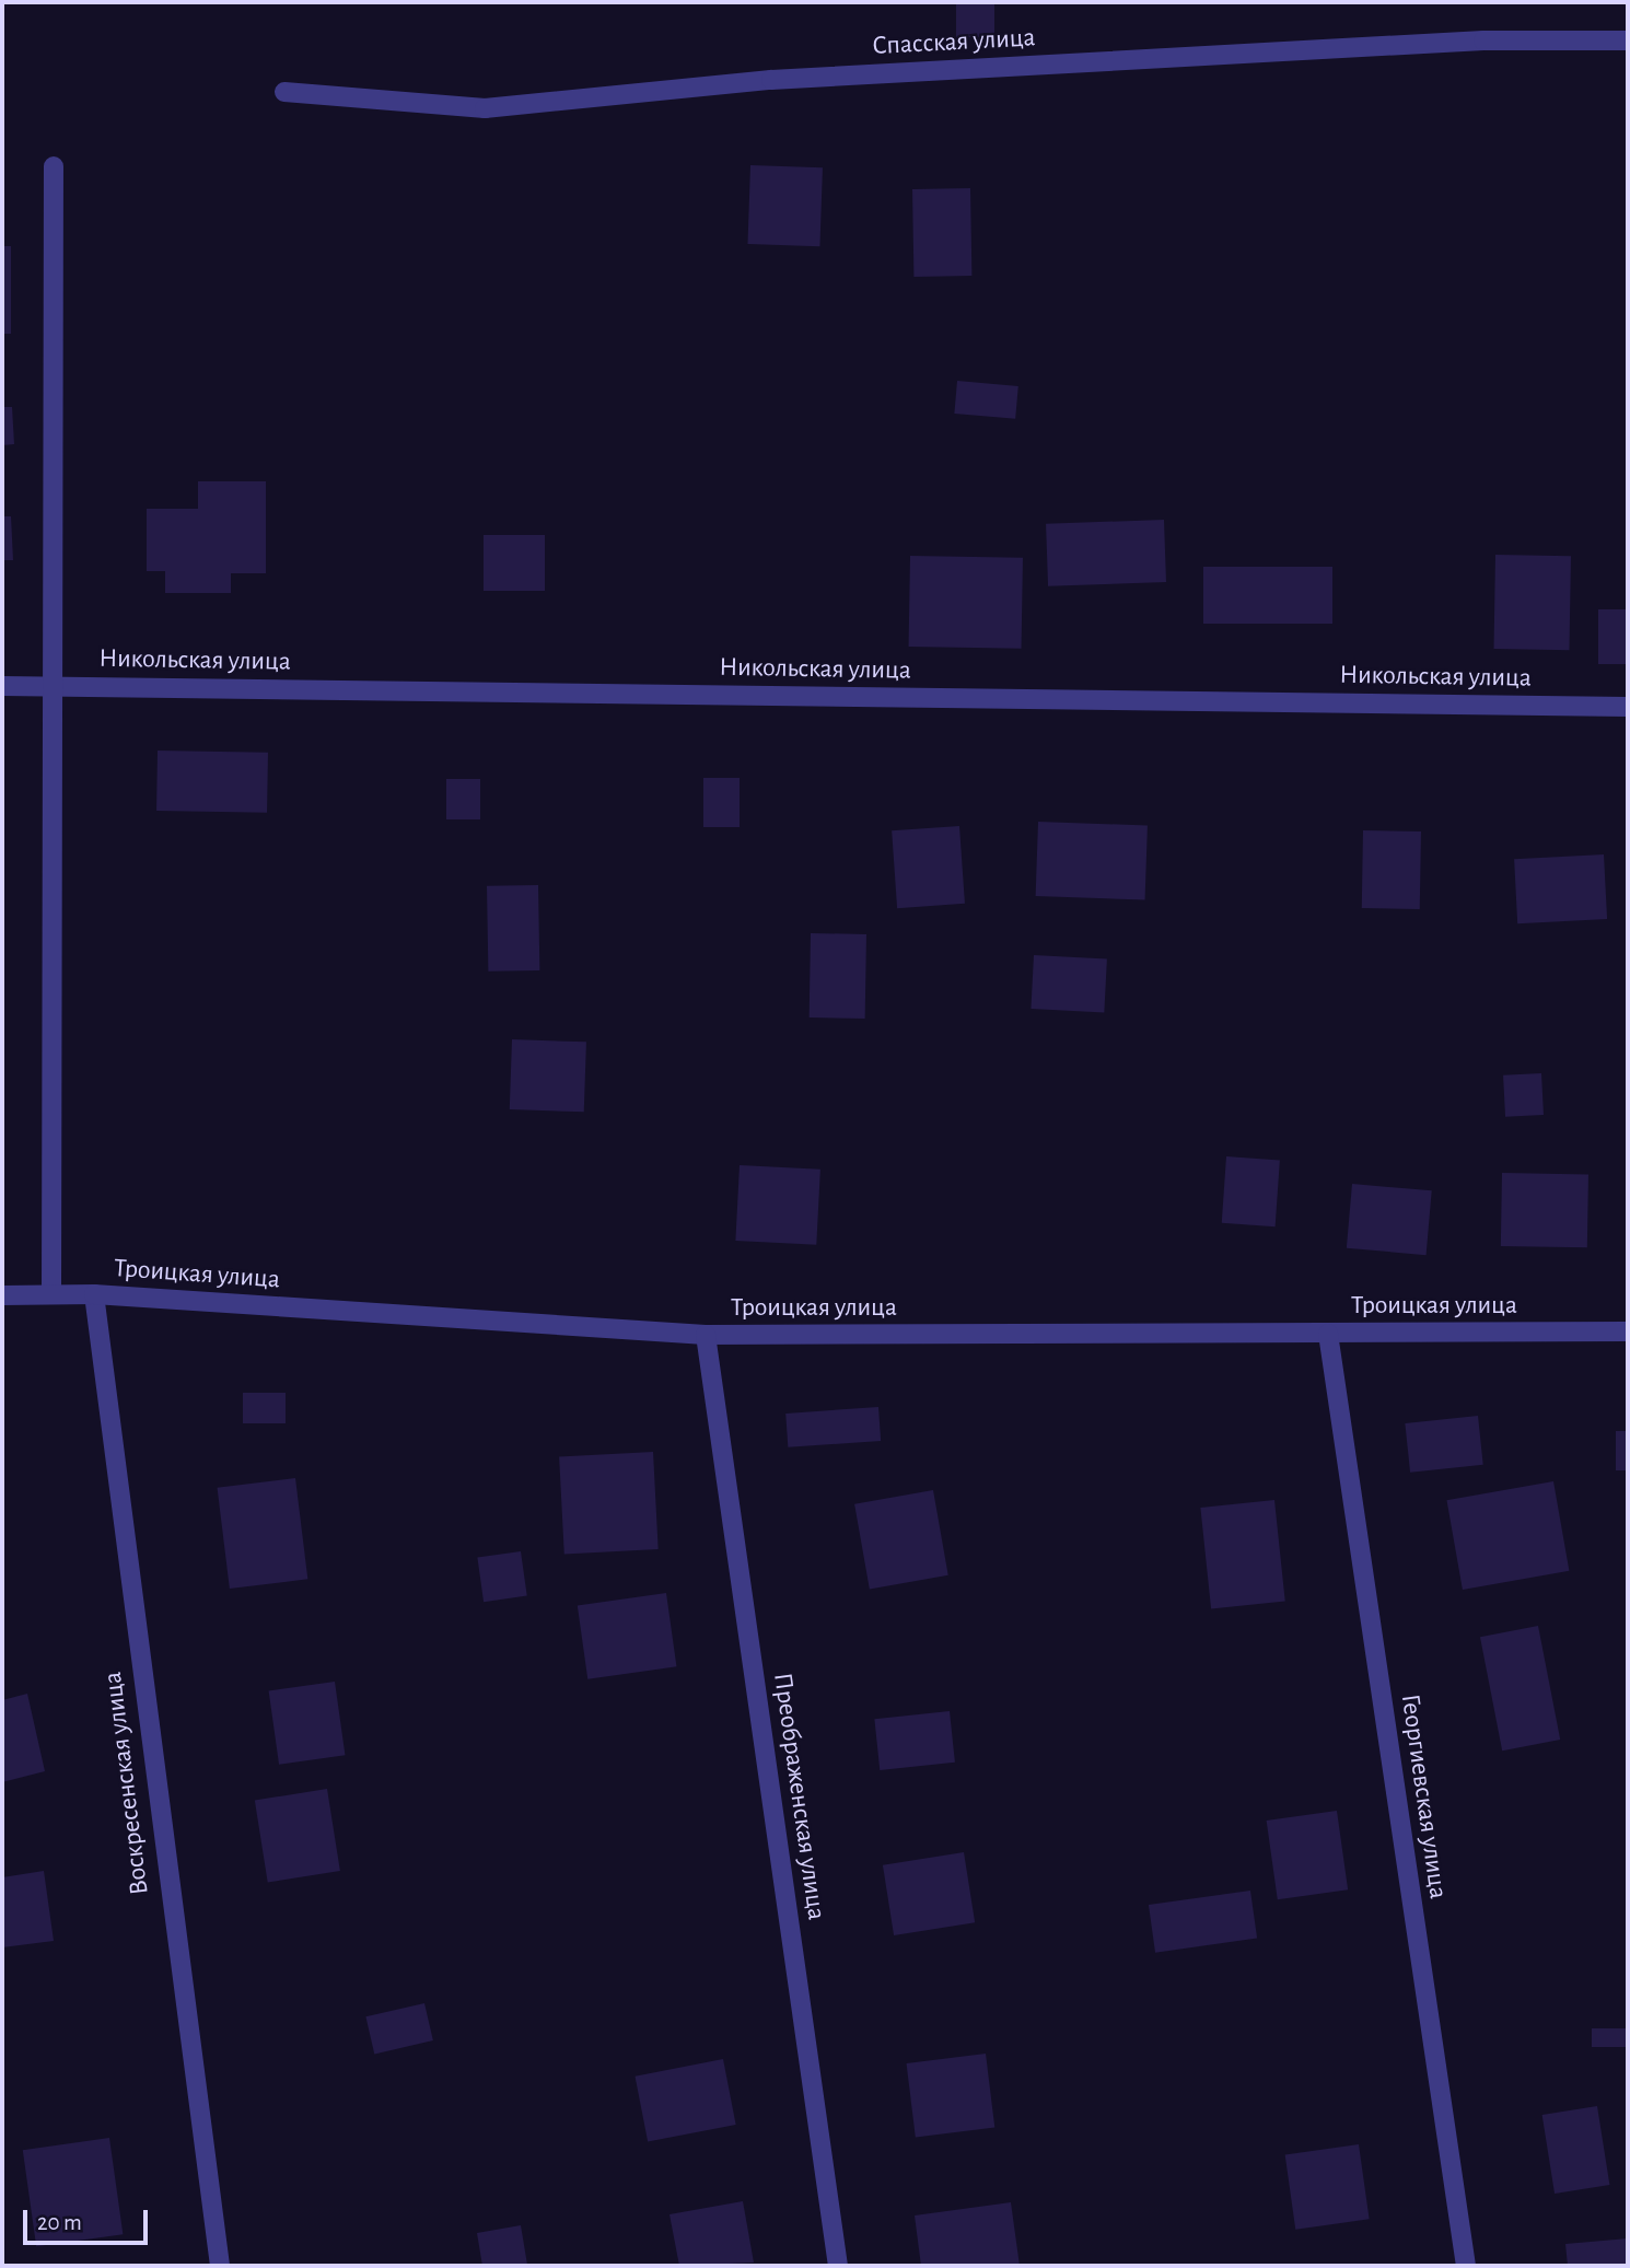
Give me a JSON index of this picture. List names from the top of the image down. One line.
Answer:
{"streets":{"street":["Спасская улица","Никольская улица","Троицкая улица","Воскресенская улица","Преображенская улица","Георгиевская улица"]},"crossings":[["Троицкая улица","Воскресенская улица"],["Троицкая улица","Преображенская улица"],["Троицкая улица","Георгиевская улица"]],"scale_bar":"20 m"}
